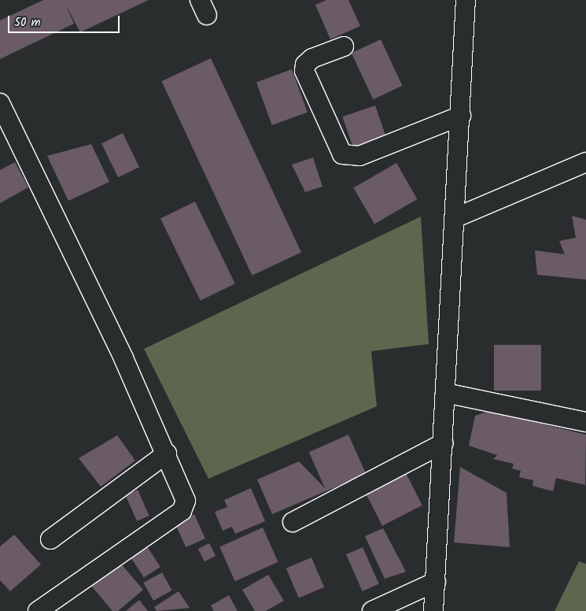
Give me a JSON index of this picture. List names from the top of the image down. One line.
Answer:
{"scale_bar":"50 m"}
